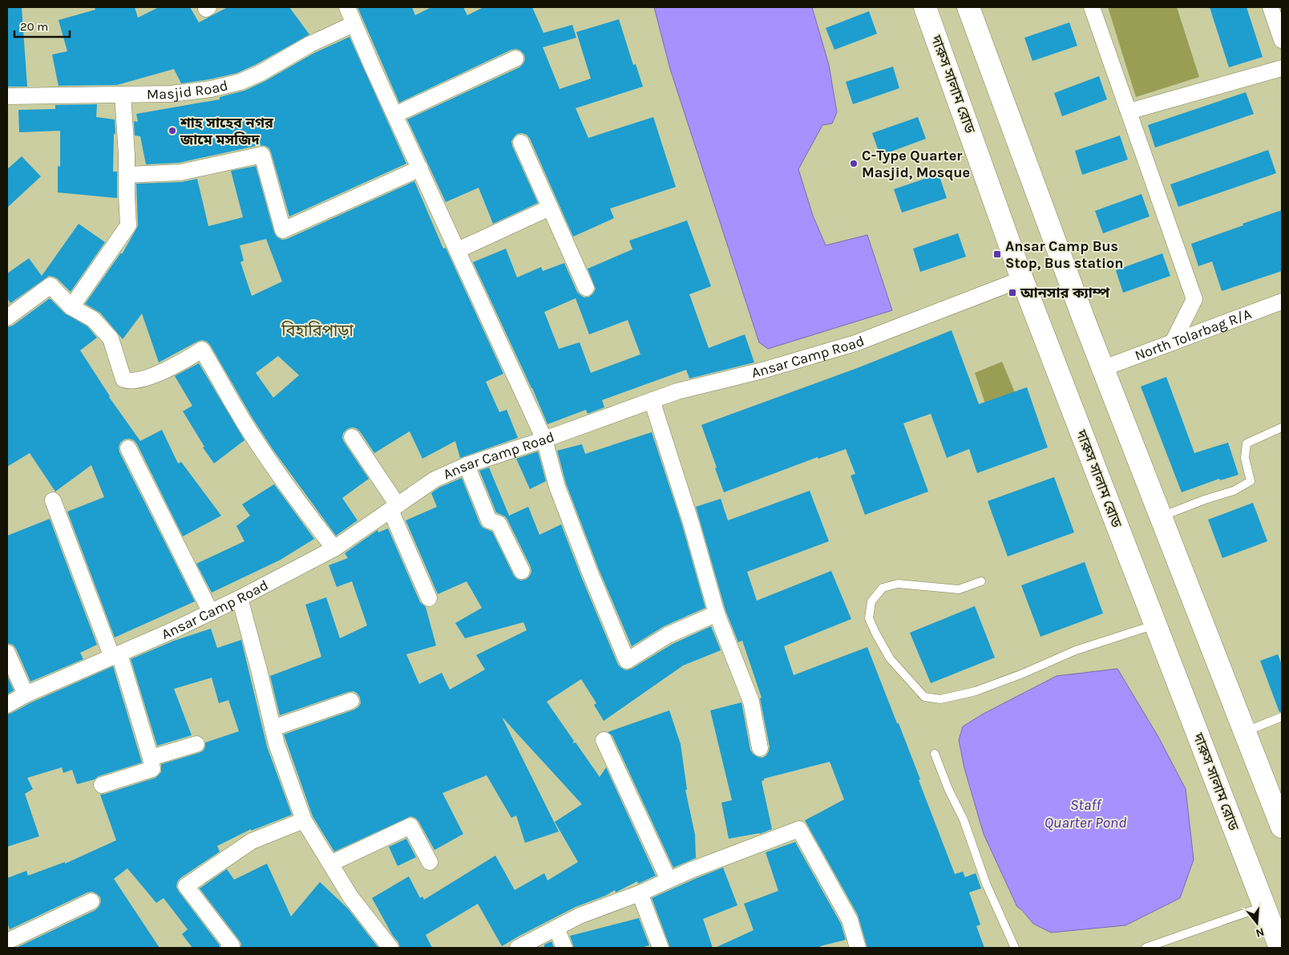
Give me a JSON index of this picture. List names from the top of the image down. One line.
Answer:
{"streets":{"main road":["দারুস সালাম রোড"],"street":["Masjid Road","North Tolarbag R/A","Ansar Camp Road"]},"crossings":[["দারুস সালাম রোড","Ansar Camp Road"]],"districts":["বিহারিপাড়া"],"water":["Staff Quarter Pond"],"places":{"other":["শাহ সাহেব নগর জামে মসজিদ","C-Type Quarter Masjid, Mosque"],"transit":["Ansar Camp Bus Stop, Bus station","আনসার ক্যাম্প"]},"scale_bar":"20 m","north":"bottom"}
